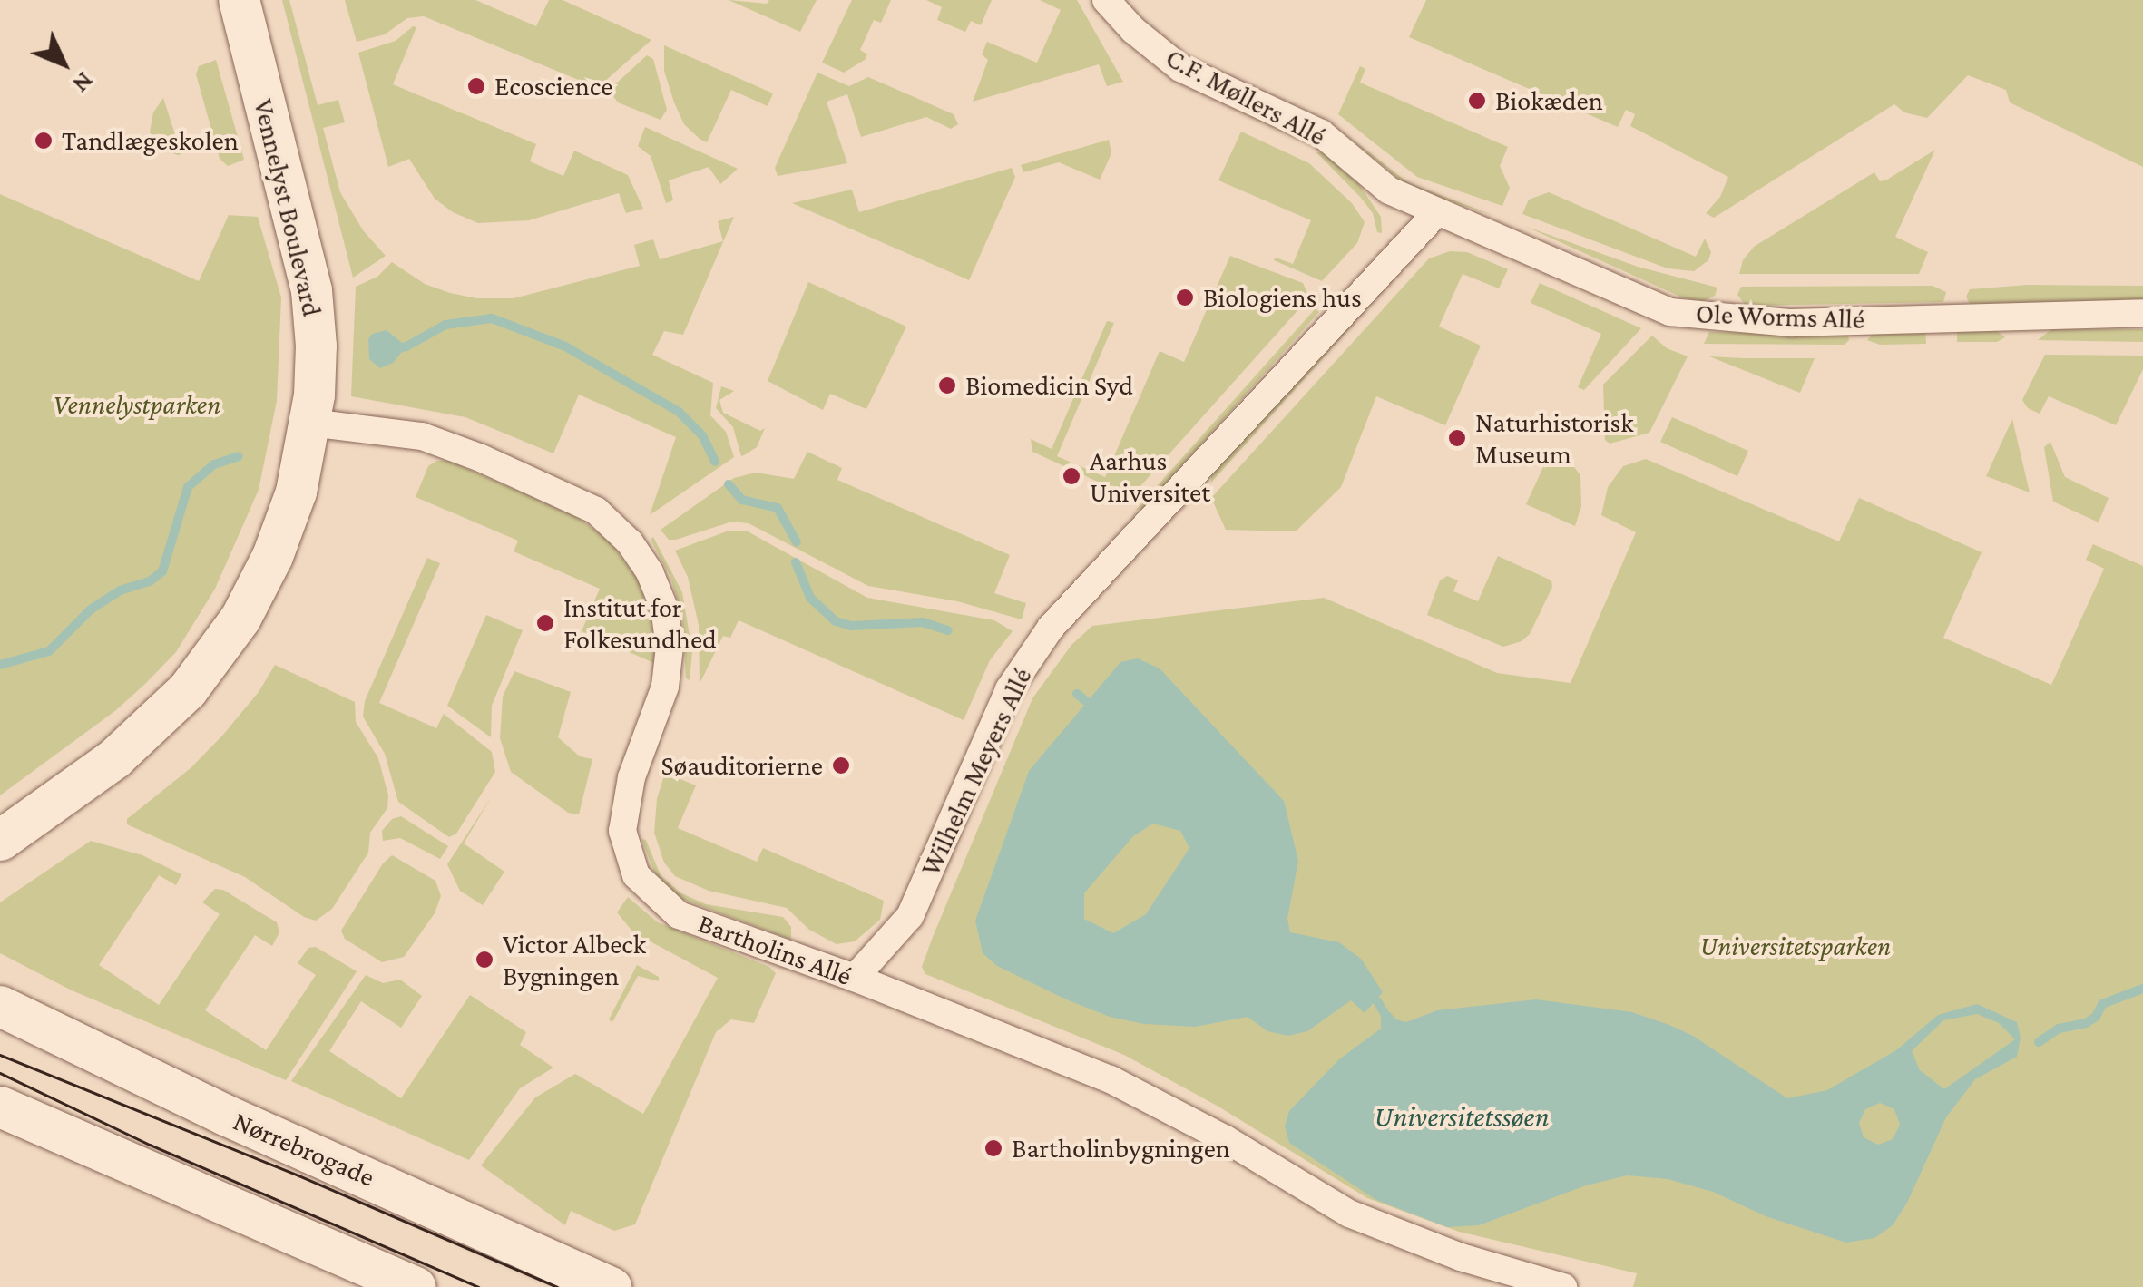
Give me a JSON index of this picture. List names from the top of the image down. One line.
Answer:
{"streets":{"main road":["Vennelyst Boulevard","Nørrebrogade"],"street":["C.F. Møllers Allé","Ole Worms Allé","Wilhelm Meyers Allé","Bartholins Allé"]},"crossings":[["C.F. Møllers Allé","Ole Worms Allé"],["C.F. Møllers Allé","Wilhelm Meyers Allé"],["Vennelyst Boulevard","Bartholins Allé"],["Ole Worms Allé","Wilhelm Meyers Allé"],["Wilhelm Meyers Allé","Bartholins Allé"]],"water":["Universitetssøen"],"parks":["Vennelystparken","Universitetsparken"],"places":["Ecoscience","Biokæden","Tandlægeskolen","Biologiens hus","Biomedicin Syd","Naturhistorisk Museum","Aarhus Universitet","Institut for Folkesundhed","Søauditorierne","Victor Albeck Bygningen","Bartholinbygningen"],"north":"bottom right"}
